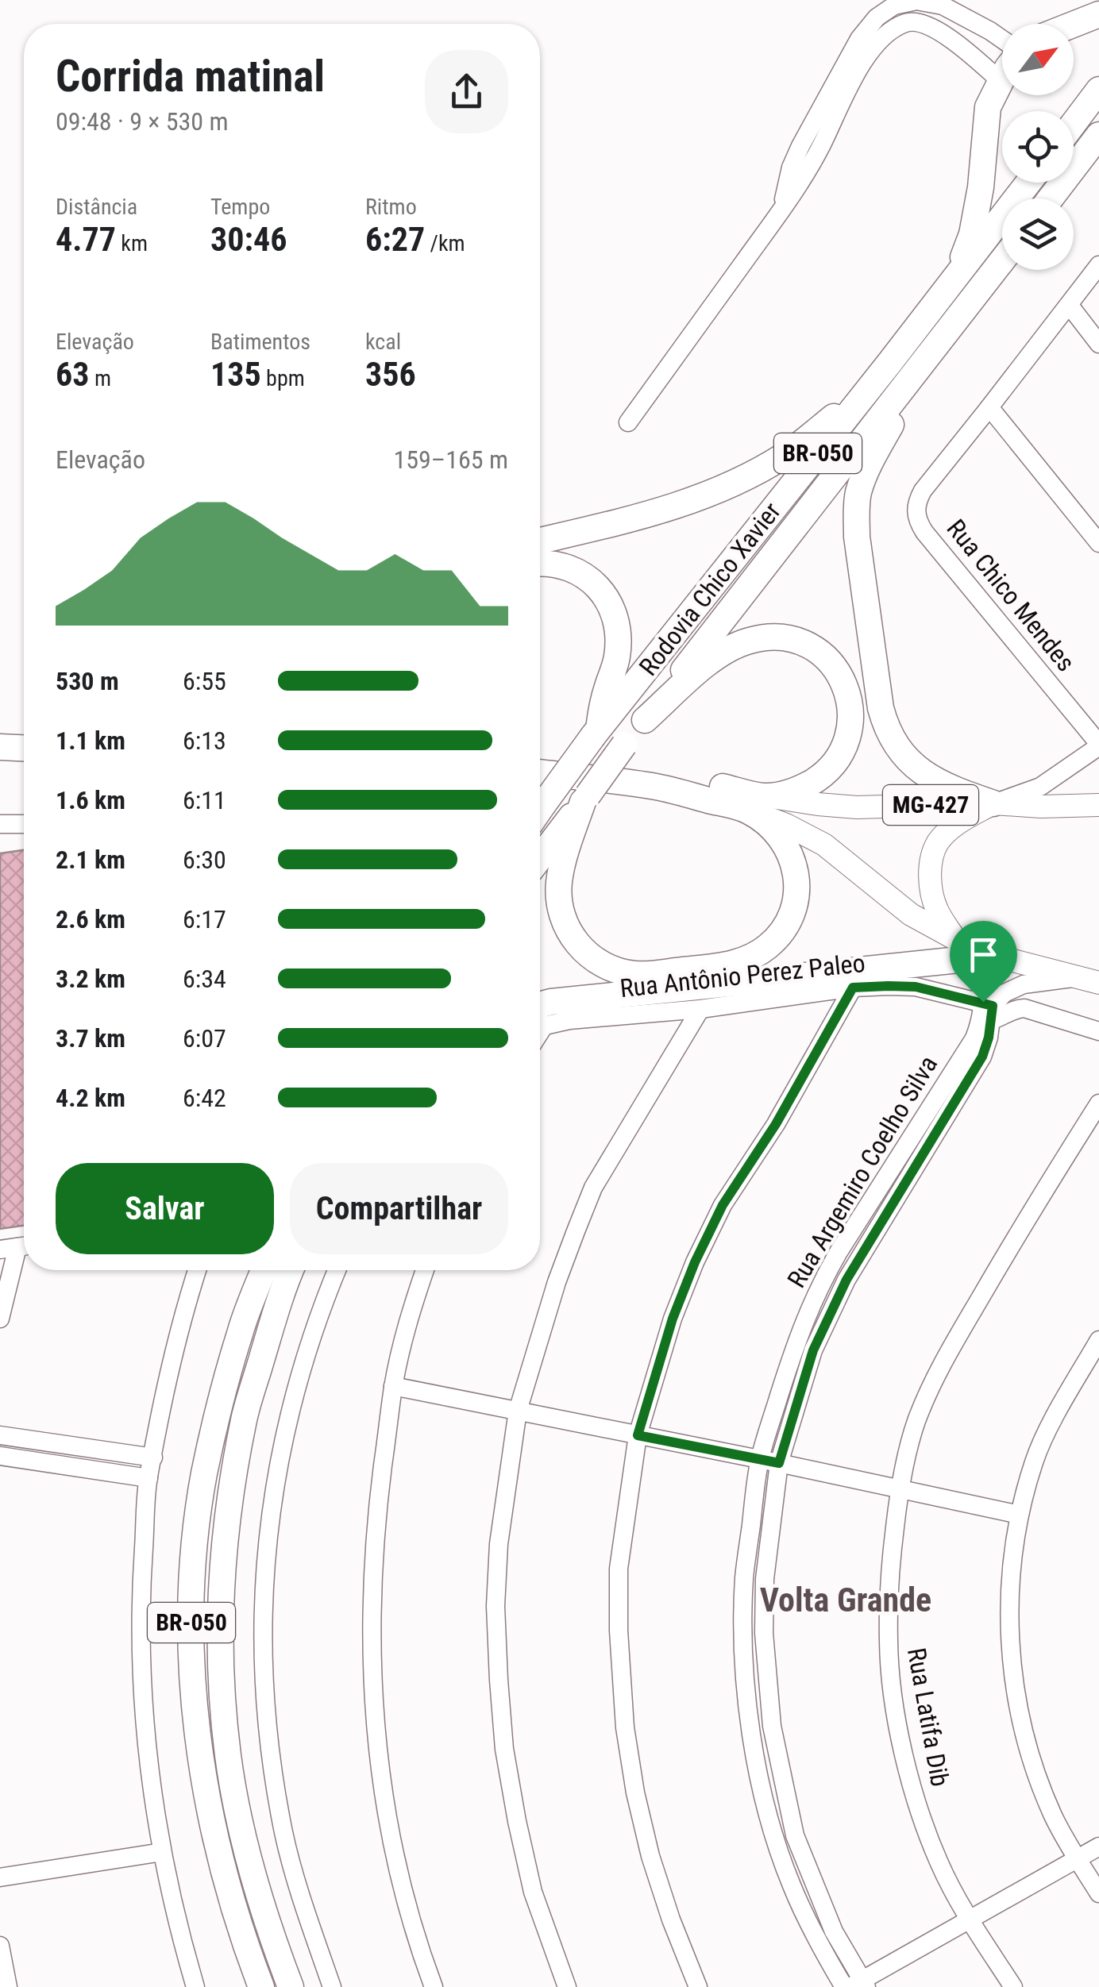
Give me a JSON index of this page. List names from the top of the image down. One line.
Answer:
{"streets":{"highway":["BR-050","Rodovia Chico Xavier","MG-427"],"street":["Rua Chico Mendes","Rua Antônio Perez Paleo","Rua Argemiro Coelho Silva","Rua Latifa Dib"]},"crossings":[["Rua Antônio Perez Paleo","Rua Argemiro Coelho Silva"]],"districts":["Volta Grande"],"north":"top right","page":{"heading":["Corrida matinal","09:48 · 9 × 530 m"],"stats":[["Distância","4.77 km"],["Tempo","30:46"],["Ritmo","6:27 /km"],["Elevação","63 m"],["Batimentos","135 bpm"],["kcal","356"]],"chart":["Elevação","159–165 m"],"list":[{"name":"530 m","note":"6:55"},{"name":"1.1 km","note":"6:13"},{"name":"1.6 km","note":"6:11"},{"name":"2.1 km","note":"6:30"},{"name":"2.6 km","note":"6:17"},{"name":"3.2 km","note":"6:34"},{"name":"3.7 km","note":"6:07"},{"name":"4.2 km","note":"6:42"}],"buttons":["Salvar","Compartilhar"]}}
